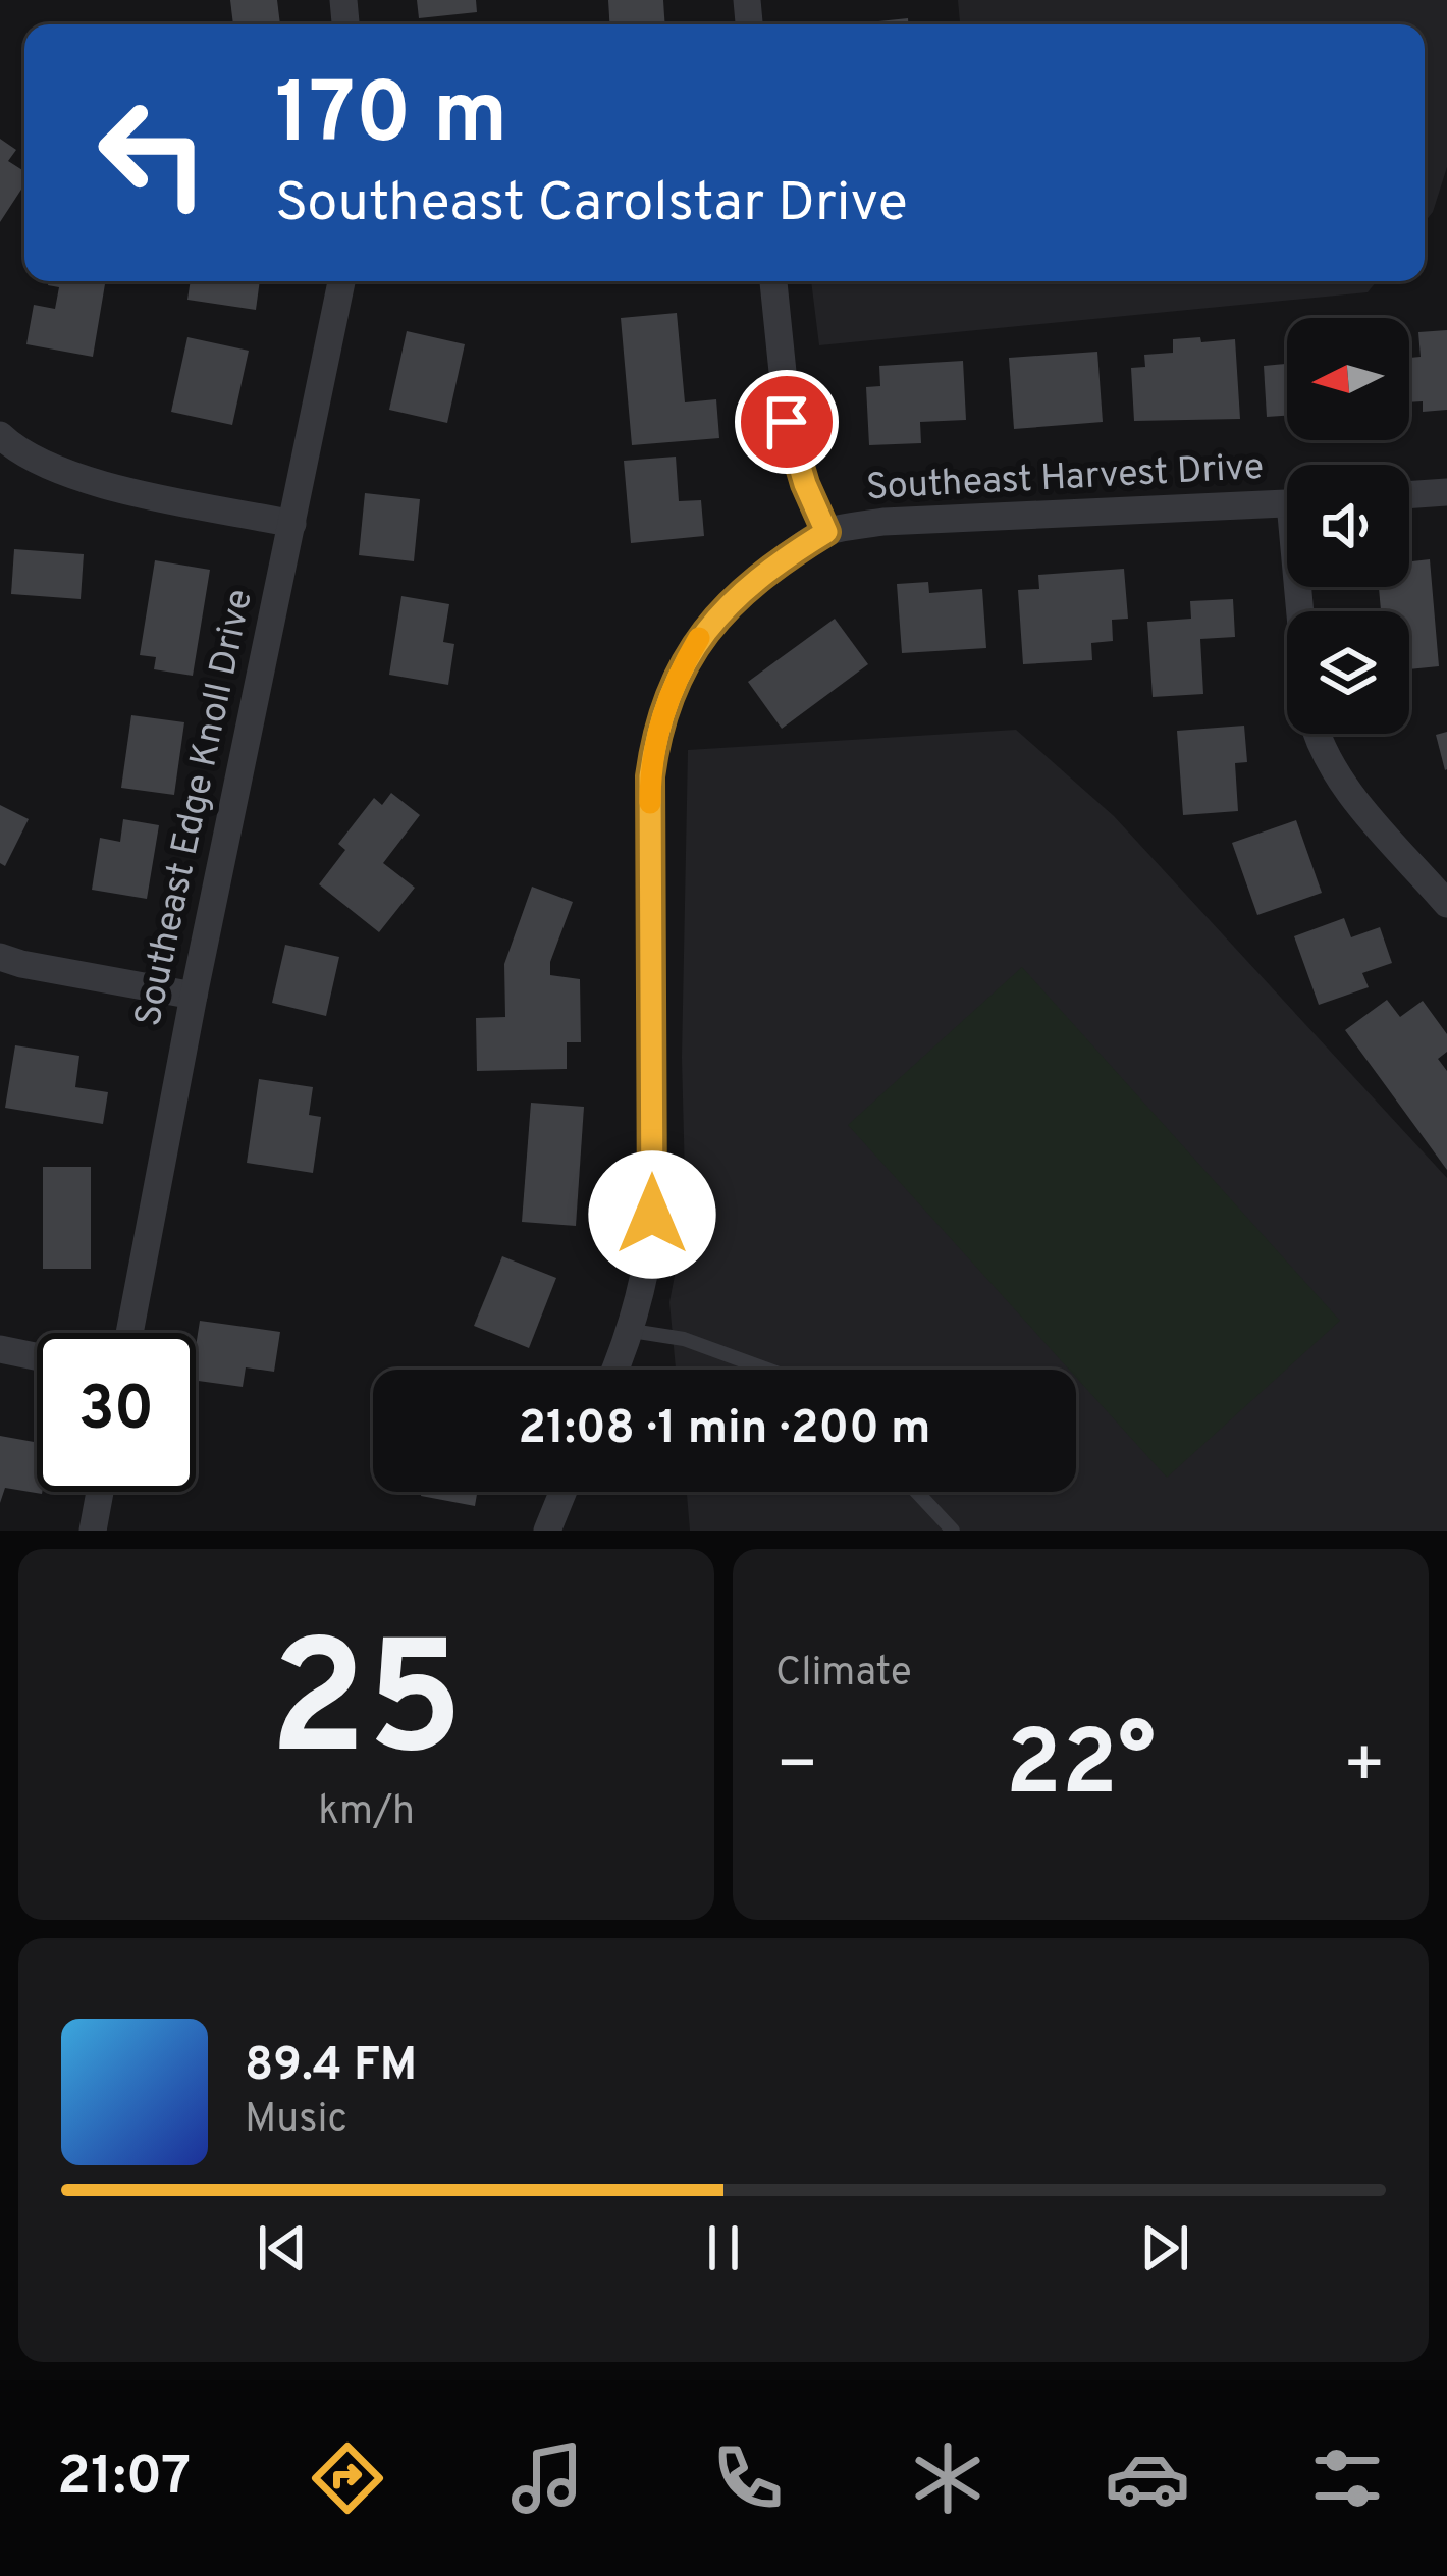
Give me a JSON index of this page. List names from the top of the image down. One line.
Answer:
{"streets":{"street":["Southeast Harvest Drive","Southeast Edge Knoll Drive"]},"north":"left","page":{"turn":["170 m","Southeast Carolstar Drive"],"limit":"30","trip":"21:08 · 1 min · 200 m","tile":[["25","km/h"],"Climate"],"heat":["−","22°","+"],"song":["89.4 FM","Music"],"tabs":"21:07"}}
